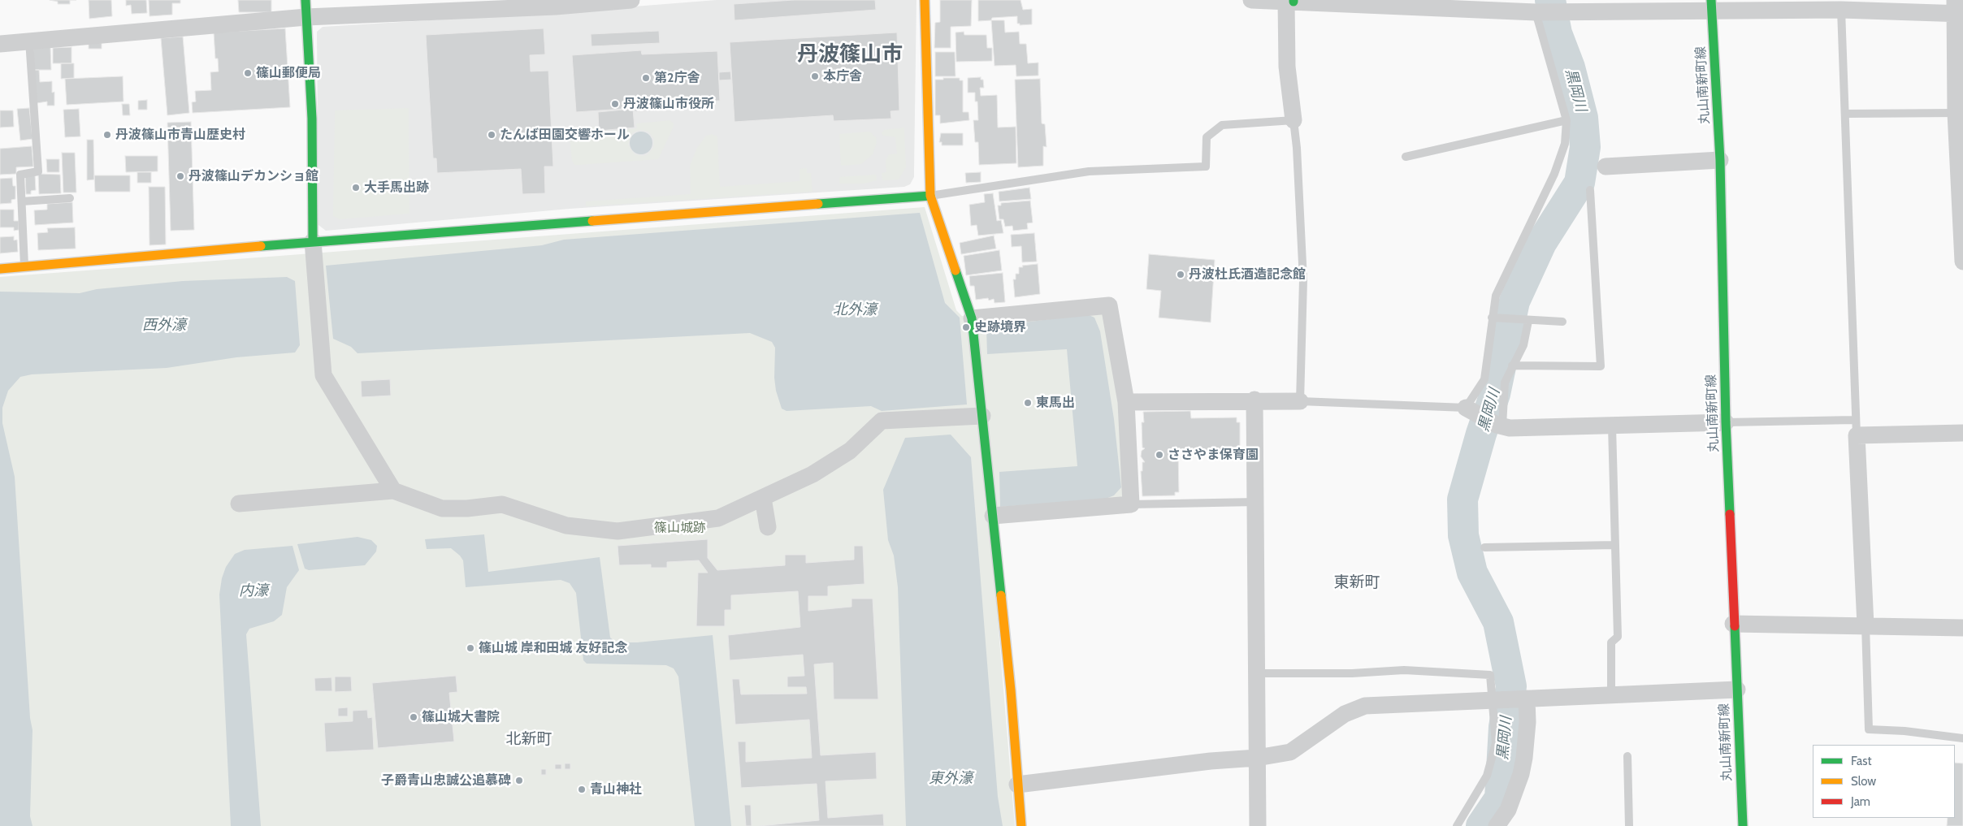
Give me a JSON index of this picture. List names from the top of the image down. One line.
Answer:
{"streets":{"street":["丸山南新町線"]},"districts":["丹波篠山市","東新町","北新町"],"water":["黒岡川","北外濠","西外濠","内濠","東外濠"],"parks":["篠山城跡"],"places":["篠山郵便局","本庁舎","第2庁舎","丹波篠山市役所","丹波篠山市青山歴史村","たんば田園交響ホール","丹波篠山デカンショ館","大手馬出跡","丹波杜氏酒造記念館","史跡境界","東馬出","ささやま保育園","篠山城 岸和田城 友好記念","篠山城大書院","子爵青山忠誠公追慕碑","青山神社"],"legend":["Fast","Slow","Jam"]}
